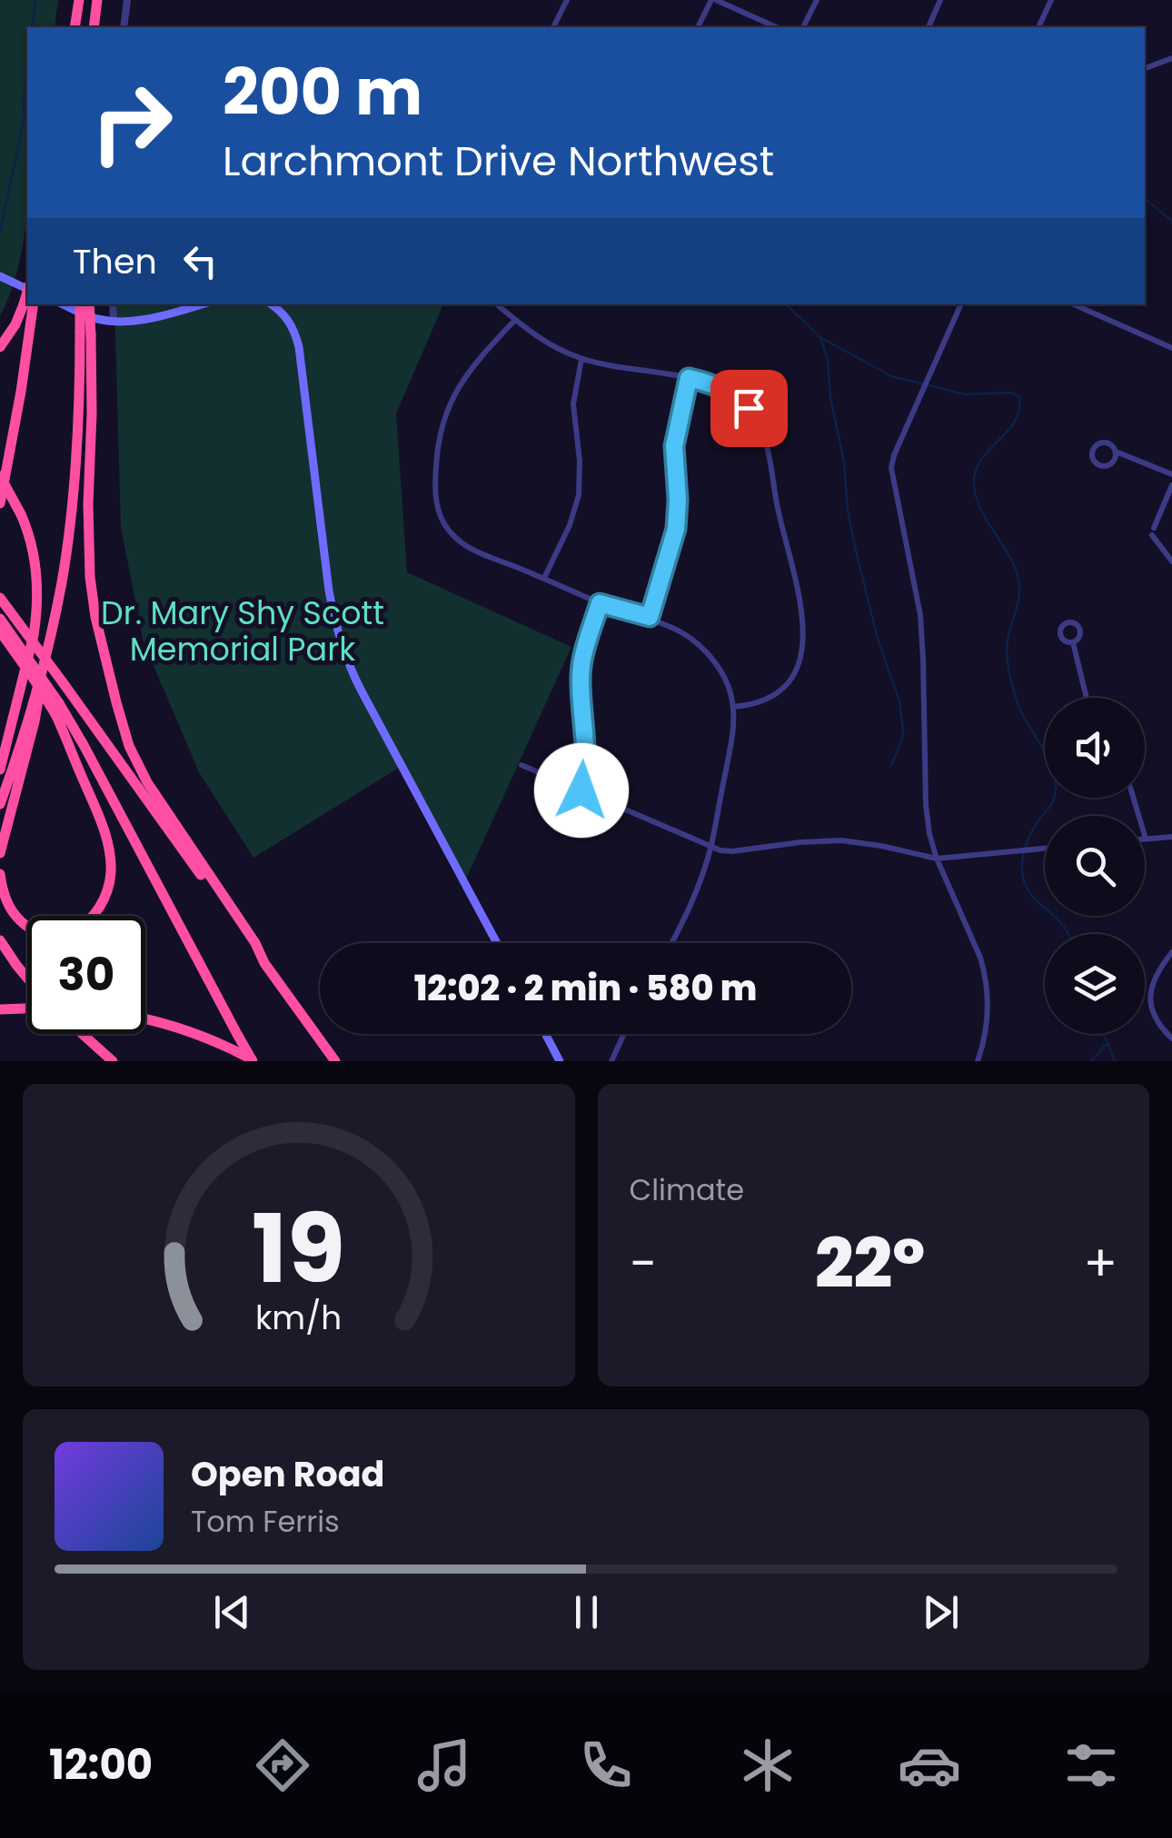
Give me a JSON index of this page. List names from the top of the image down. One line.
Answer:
{"parks":["Dr. Mary Shy Scott Memorial Park"],"page":{"turn":["200 m","Larchmont Drive Northwest"],"then":"Then","limit":"30","trip":"12:02 · 2 min · 580 m","tile":"Climate","heat":["−","22°","+"],"song":["Open Road","Tom Ferris"],"tabs":"12:00","gauge":["19","km/h"]}}
